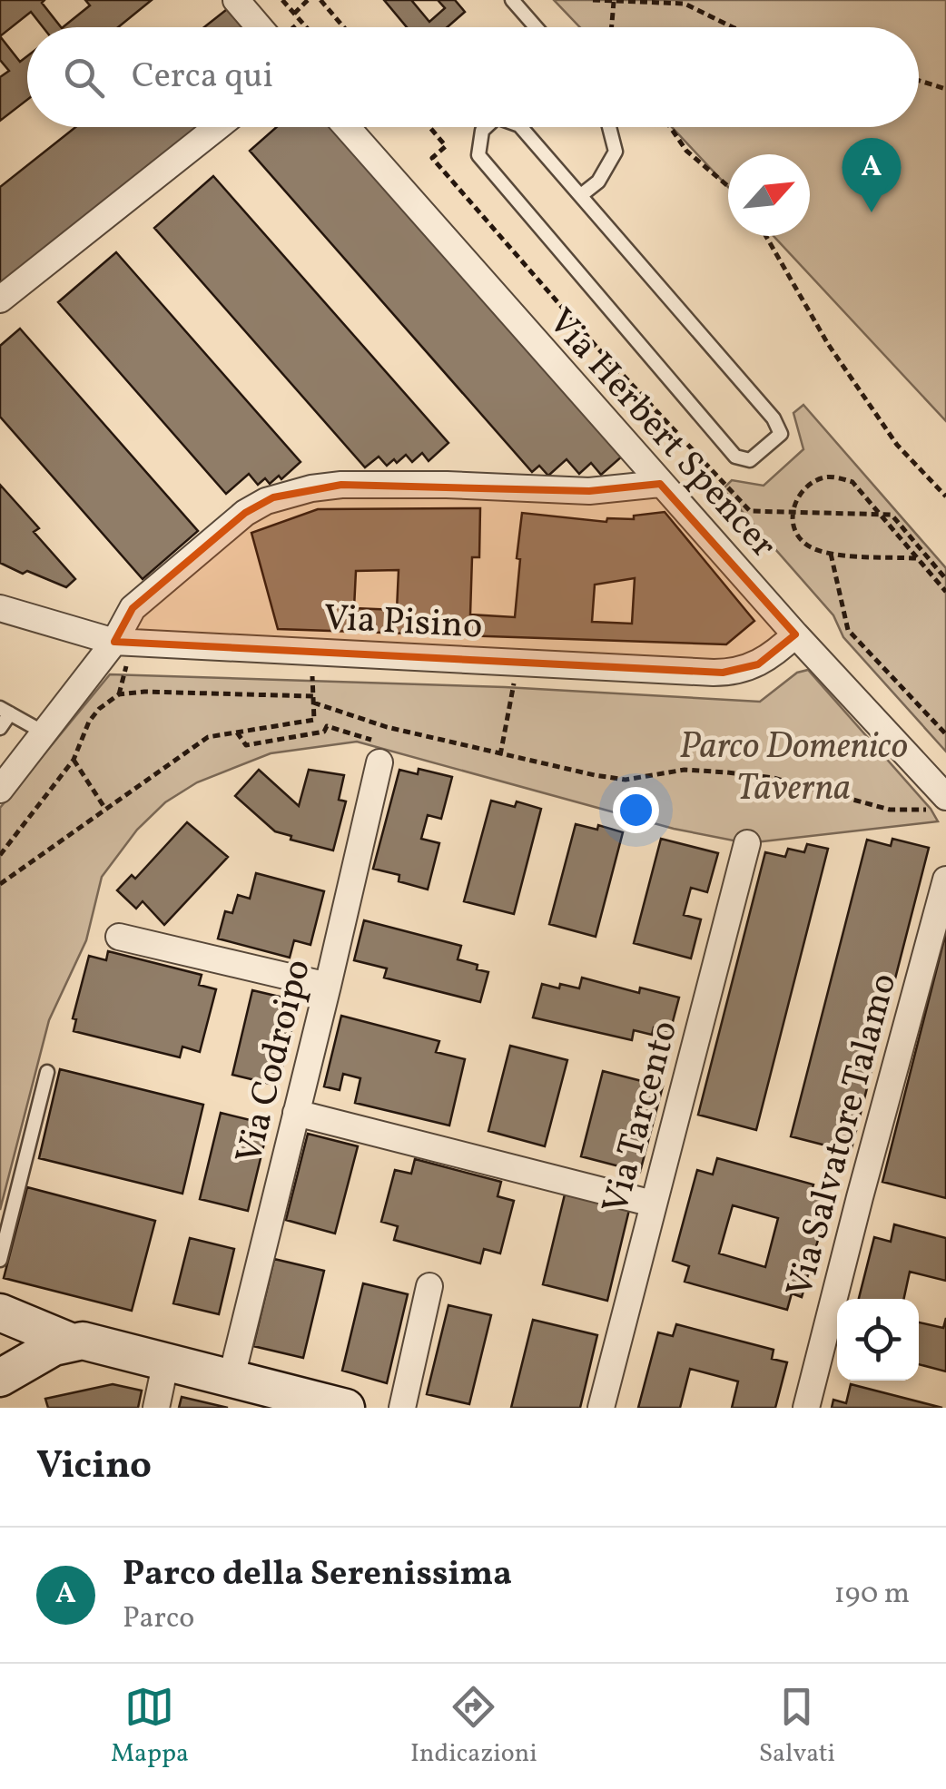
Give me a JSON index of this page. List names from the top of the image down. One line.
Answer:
{"streets":{"street":["Via Herbert Spencer","Via Pisino","Via Codroipo","Via Tarcento","Via Salvatore Talamo"]},"crossings":[["Via Herbert Spencer","Via Pisino"]],"parks":["Parco Domenico Taverna"],"north":"top right","page":{"search":"Cerca qui","pins":"A","heading":"Vicino","list":[{"mark":"A","name":"Parco della Serenissima","note":"Parco","value":"190 m"}],"nav":["Mappa","Indicazioni","Salvati"]}}
